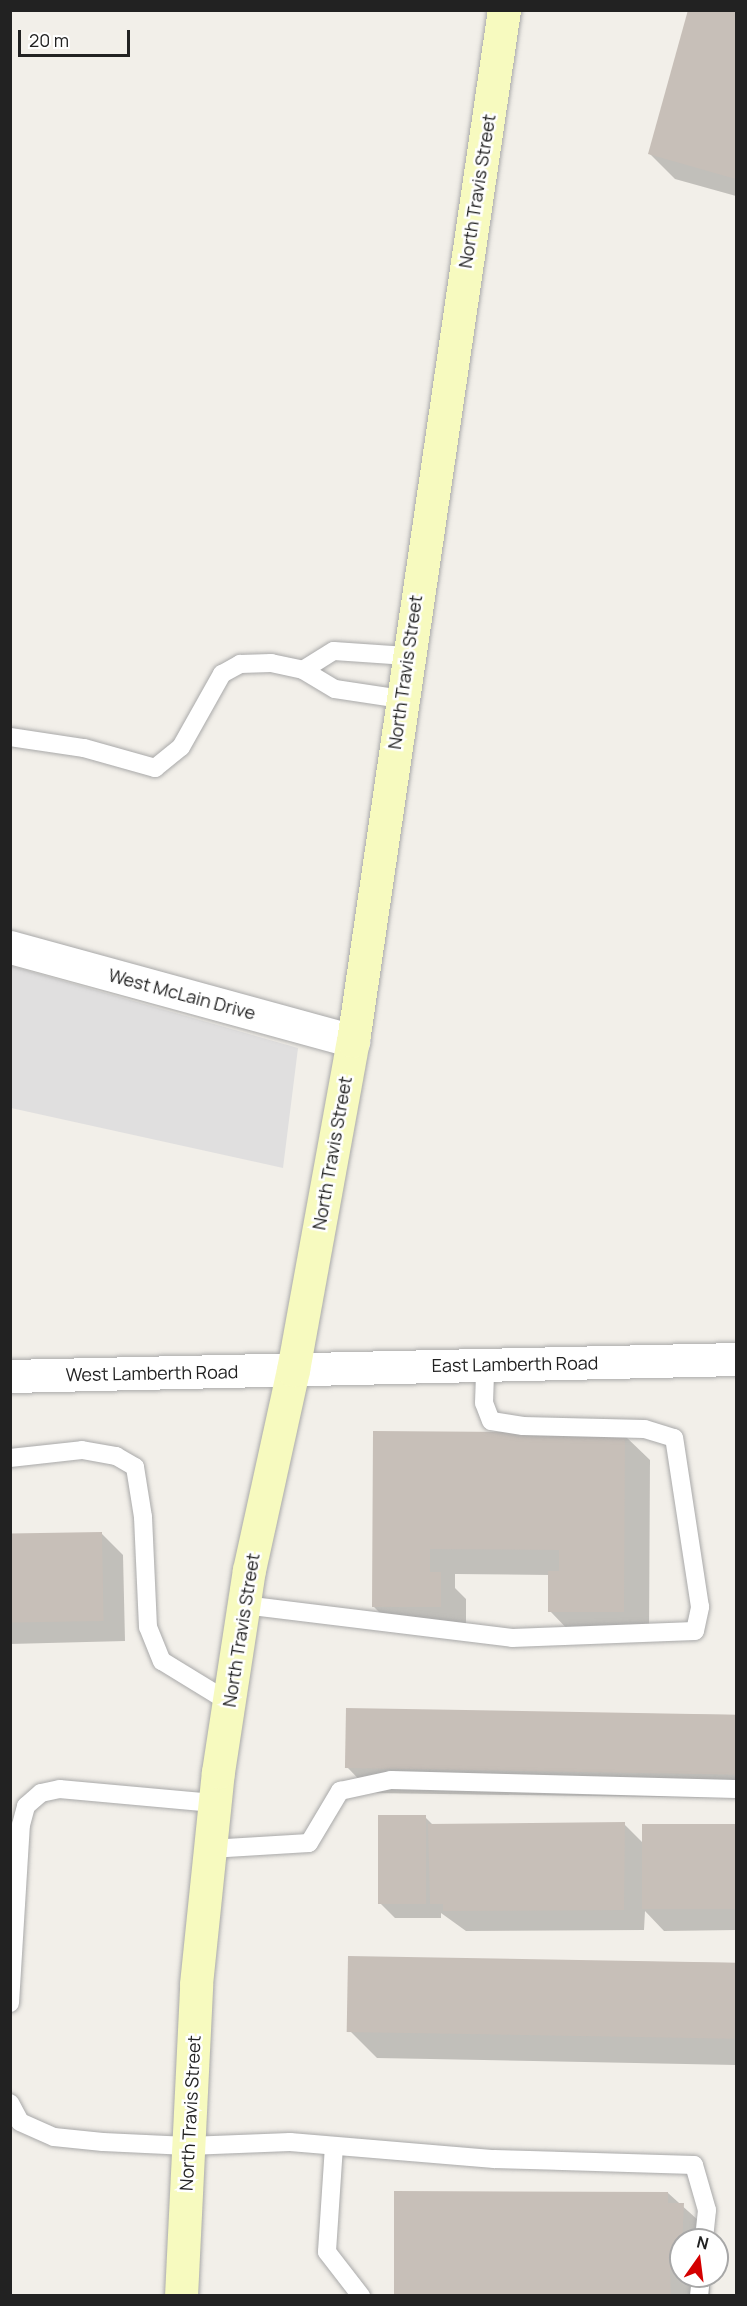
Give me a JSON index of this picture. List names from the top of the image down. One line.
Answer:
{"streets":{"main road":["North Travis Street"],"street":["West McLain Drive","East Lamberth Road","West Lamberth Road"]},"crossings":[["North Travis Street","West McLain Drive"],["North Travis Street","East Lamberth Road"],["North Travis Street","West Lamberth Road"],["East Lamberth Road","West Lamberth Road"]],"scale_bar":"20 m","north":"top"}
